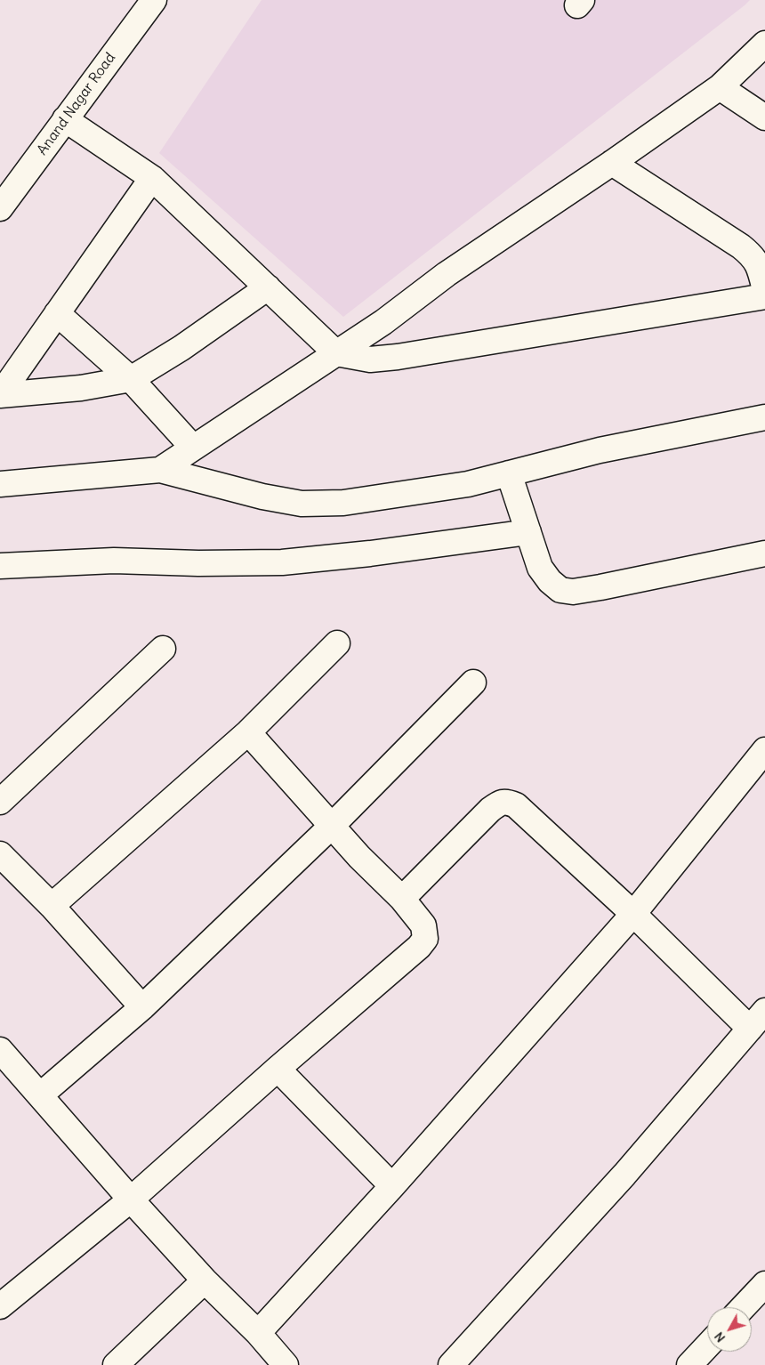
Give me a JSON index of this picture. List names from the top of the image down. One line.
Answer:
{"streets":{"street":["Anand Nagar Road"]},"north":"bottom left"}
